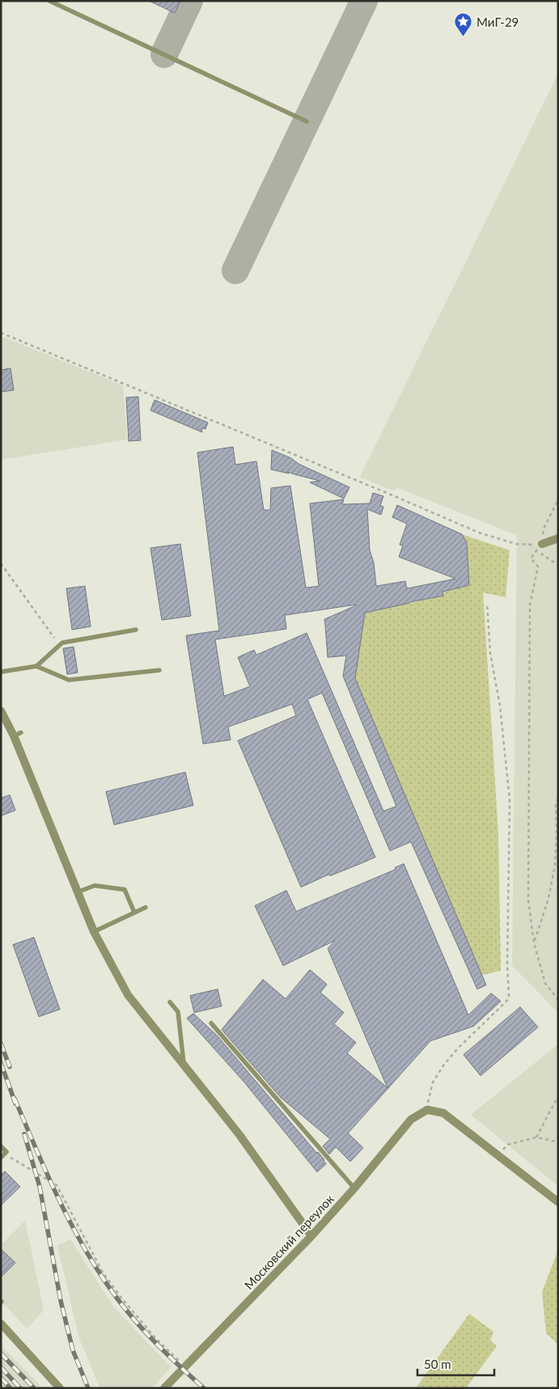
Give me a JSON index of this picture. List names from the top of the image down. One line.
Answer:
{"streets":{"street":["Московский переулок"]},"places":{"place":["МиГ-29"]},"scale_bar":"50 m"}
